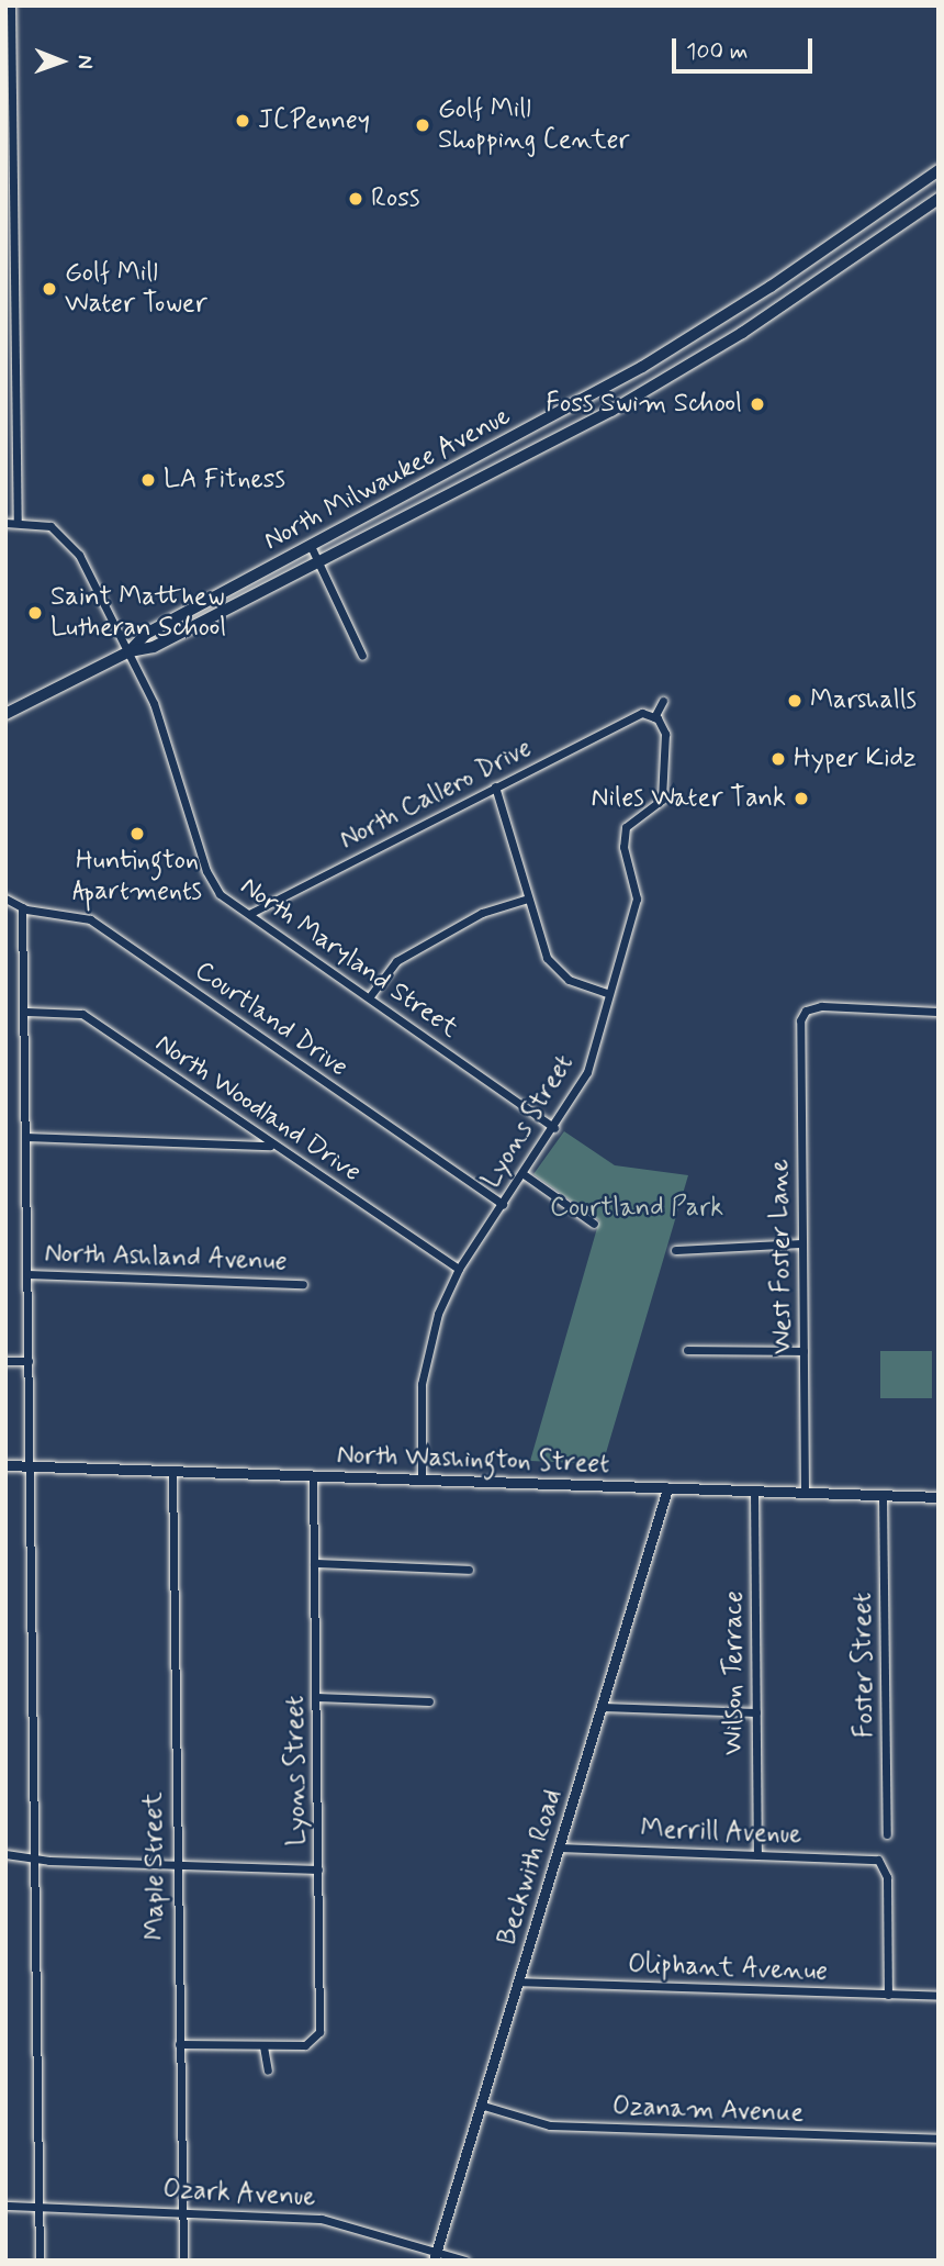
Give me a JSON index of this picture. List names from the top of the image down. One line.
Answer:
{"streets":{"main road":["North Milwaukee Avenue"],"street":["North Callero Drive","North Maryland Street","Courtland Drive","North Woodland Drive","Lyons Street","West Foster Lane","North Ashland Avenue","North Washington Street","Foster Street","Wilson Terrace","Merrill Avenue","Maple Street","Beckwith Road","Oliphant Avenue","Ozanam Avenue","Ozark Avenue"]},"crossings":[["North Milwaukee Avenue","North Maryland Street"],["North Callero Drive","North Maryland Street"],["North Callero Drive","Lyons Street"],["North Maryland Street","Lyons Street"],["Courtland Drive","Lyons Street"],["North Woodland Drive","Lyons Street"],["Lyons Street","North Washington Street"],["West Foster Lane","North Washington Street"],["North Washington Street","Foster Street"],["North Washington Street","Wilson Terrace"],["North Washington Street","Maple Street"],["North Washington Street","Beckwith Road"],["Wilson Terrace","Merrill Avenue"],["Merrill Avenue","Beckwith Road"],["Merrill Avenue","Oliphant Avenue"],["Maple Street","Ozark Avenue"],["Beckwith Road","Oliphant Avenue"],["Beckwith Road","Ozanam Avenue"],["Beckwith Road","Ozark Avenue"]],"parks":["Courtland Park"],"places":["JCPenney","Golf Mill Shopping Center","Ross","Golf Mill Water Tower","Foss Swim School","LA Fitness","Saint Matthew Lutheran School","Marshalls","Hyper Kidz","Niles Water Tank","Huntington Apartments"],"scale_bar":"100 m","north":"right"}
